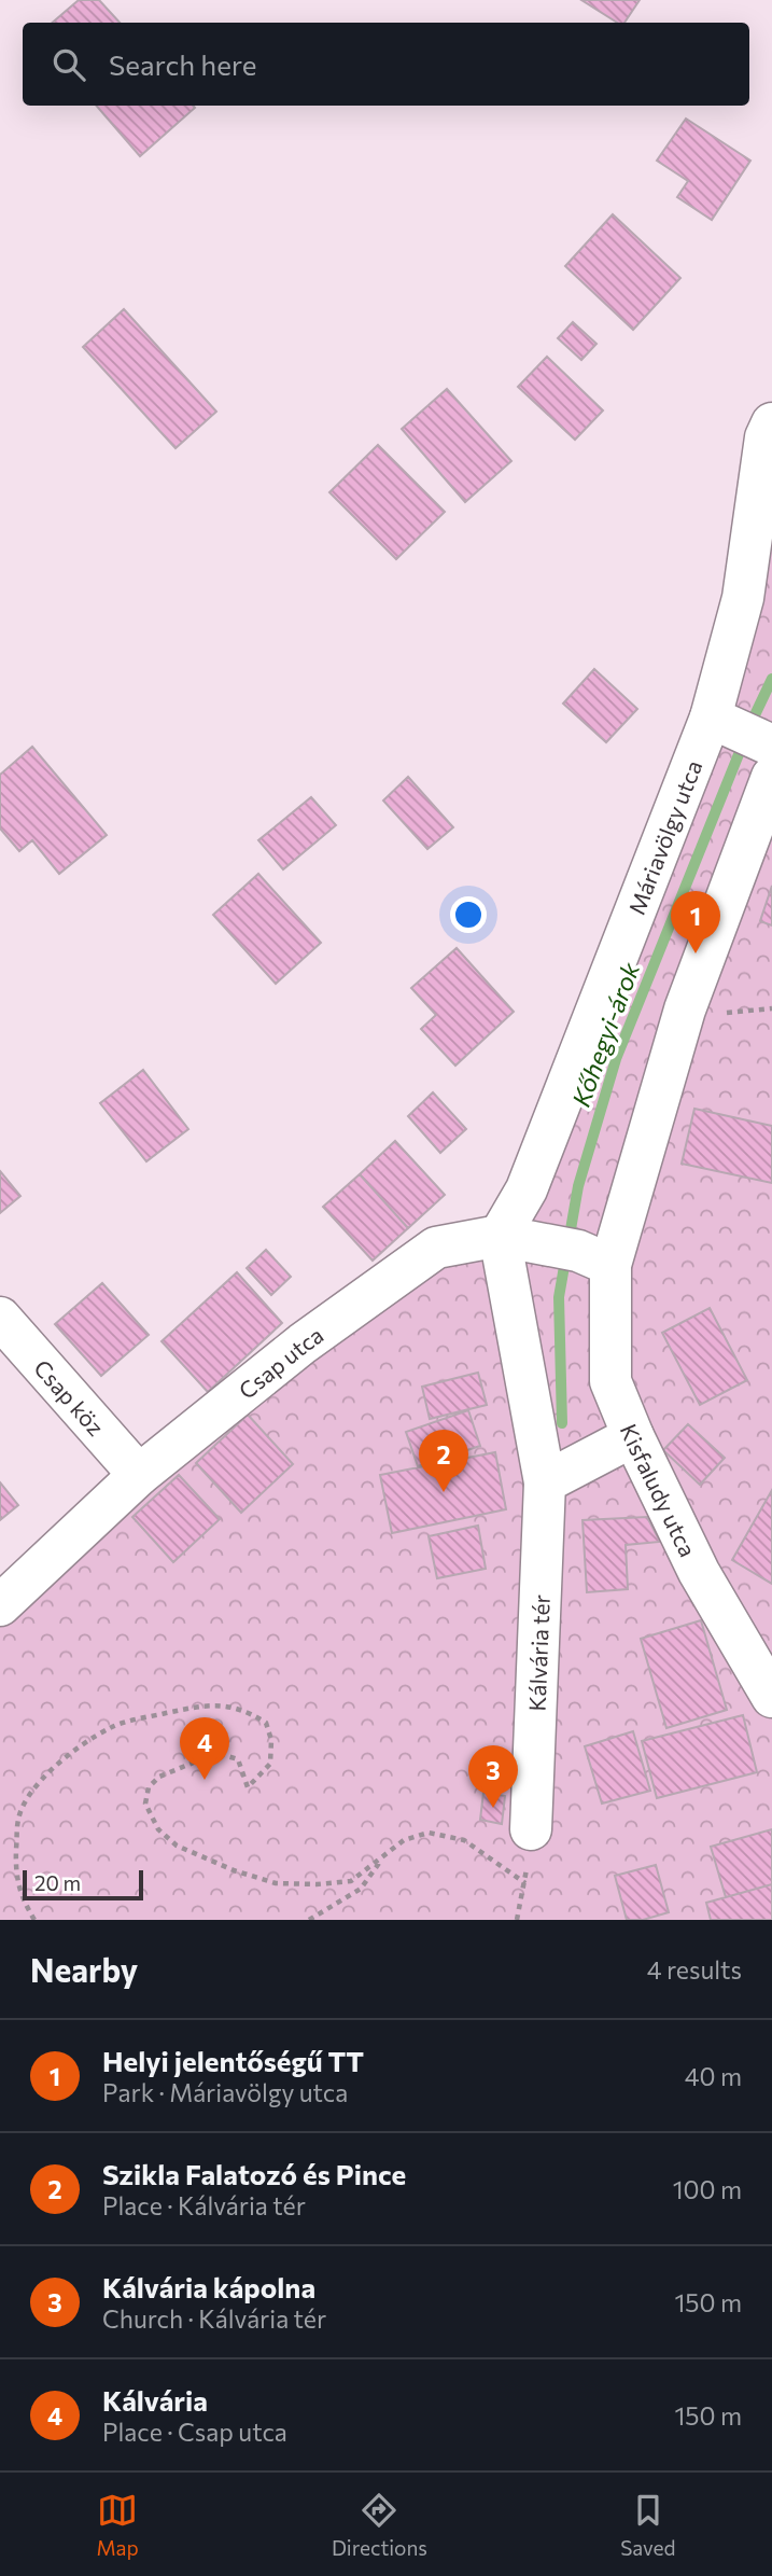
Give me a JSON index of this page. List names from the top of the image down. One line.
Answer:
{"streets":{"street":["Máriavölgy utca","Csap utca","Csap köz","Kisfaludy utca","Kálvária tér"]},"crossings":[["Máriavölgy utca","Csap utca"],["Máriavölgy utca","Kálvária tér"],["Csap utca","Csap köz"],["Csap utca","Kisfaludy utca"],["Csap utca","Kálvária tér"]],"water":["Kőhegyi-árok"],"scale_bar":"20 m","page":{"search":"Search here","pins":["1","2","4","3"],"scale":"20 m","heading":["Nearby","4 results"],"list":[{"mark":"1","name":"Helyi jelentőségű TT","note":"Park · Máriavölgy utca","value":"40 m"},{"mark":"2","name":"Szikla Falatozó és Pince","note":"Place · Kálvária tér","value":"100 m"},{"mark":"3","name":"Kálvária kápolna","note":"Church · Kálvária tér","value":"150 m"},{"mark":"4","name":"Kálvária","note":"Place · Csap utca","value":"150 m"}],"nav":["Map","Directions","Saved"]}}
